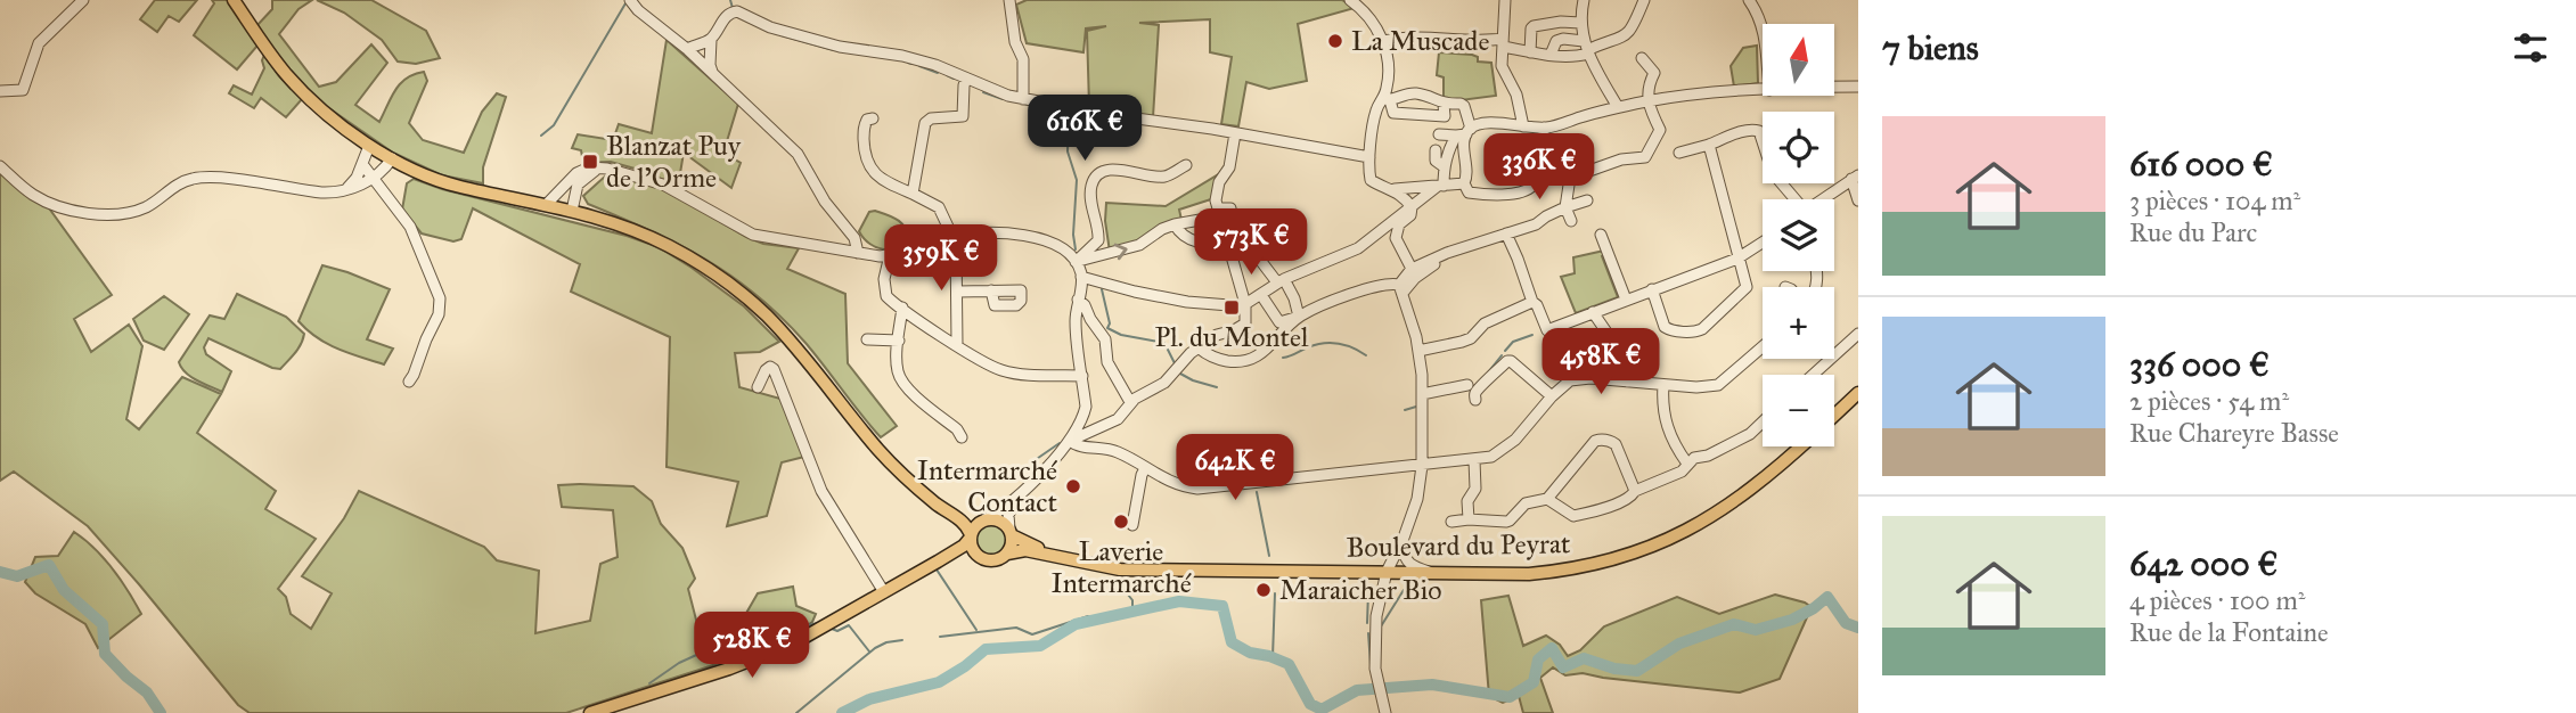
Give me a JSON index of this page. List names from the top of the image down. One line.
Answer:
{"streets":{"main road":["Boulevard du Peyrat"]},"places":{"other":["La Muscade","Intermarché Contact","Laverie Intermarché","Maraicher Bio"],"transit":["Blanzat Puy de l'Orme","Pl. du Montel"]},"north":"top","page":{"heading":"7 biens","map_buttons":["+","−"],"price":["616K €","336K €","573K €","359K €","458K €","642K €","528K €"],"list":[{"name":"616 000 €","note":"3 pièces · 104 m² · Rue du Parc"},{"name":"336 000 €","note":"2 pièces · 54 m² · Rue Chareyre Basse"},{"name":"642 000 €","note":"4 pièces · 100 m² · Rue de la Fontaine"}]}}
